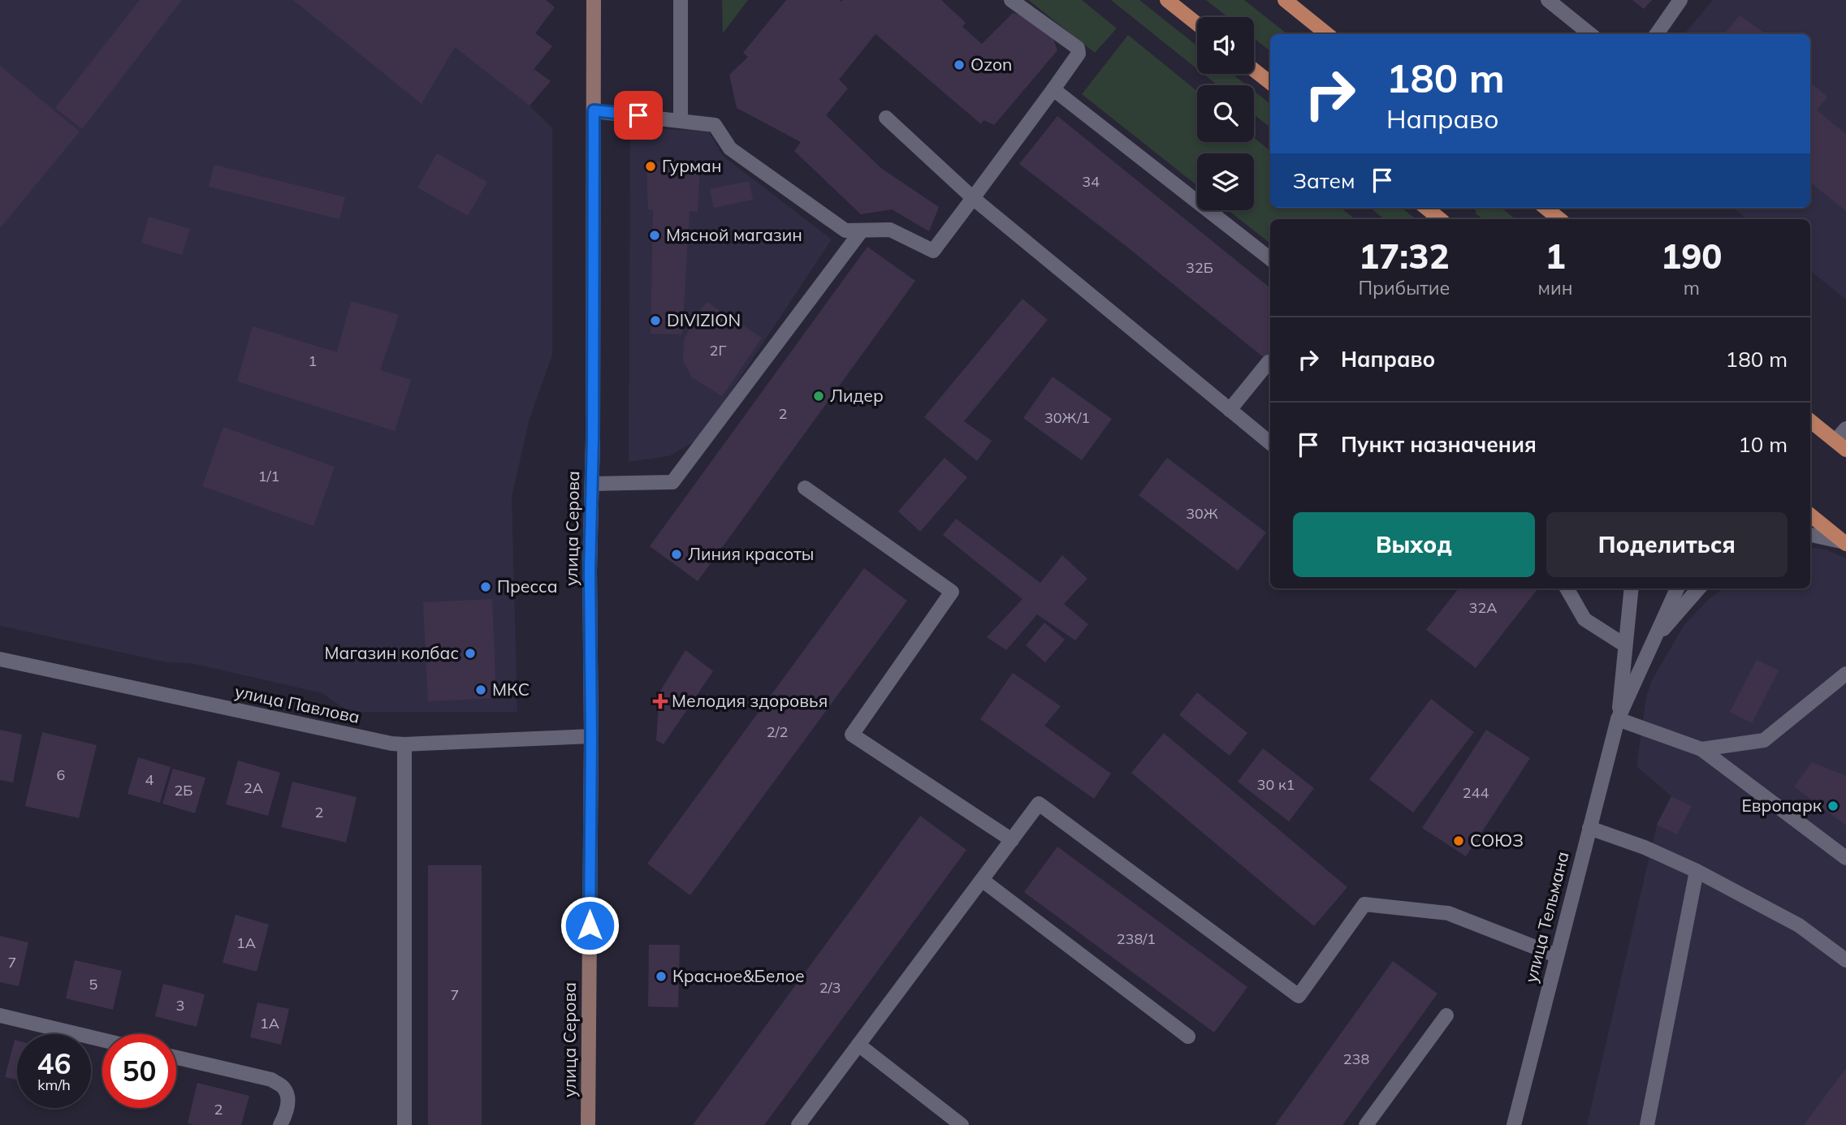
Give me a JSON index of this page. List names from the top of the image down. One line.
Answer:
{"streets":{"main road":["улица Серова"],"street":["улица Павлова","улица Тельмана"]},"crossings":[["улица Серова","улица Павлова"]],"places":{"other":["Ozon","Гурман","Мясной магазин","DIVIZION","Лидер","Линия красоты","Пресса","Магазин колбас","МКС","Европарк","СОЮЗ","Красное&Белое"],"health":["Мелодия здоровья"]},"house_numbers":["34","32Б","2Г","1","2","30Ж/1","1/1","30Ж","32А","2/2","6","4","30 к1","2А","2Б","244","2","238/1","1А","7","5","2/3","7","3","1А","238","2"],"page":{"turn":["180 m","Направо"],"then":"Затем","eta":["17:32","Прибытие","1","мин","190","m"],"list":[{"name":"Направо","value":"180 m"},{"name":"Пункт назначения","value":"10 m"}],"buttons":["Выход","Поделиться"],"speed":"46 km/h","limit":"50"}}
